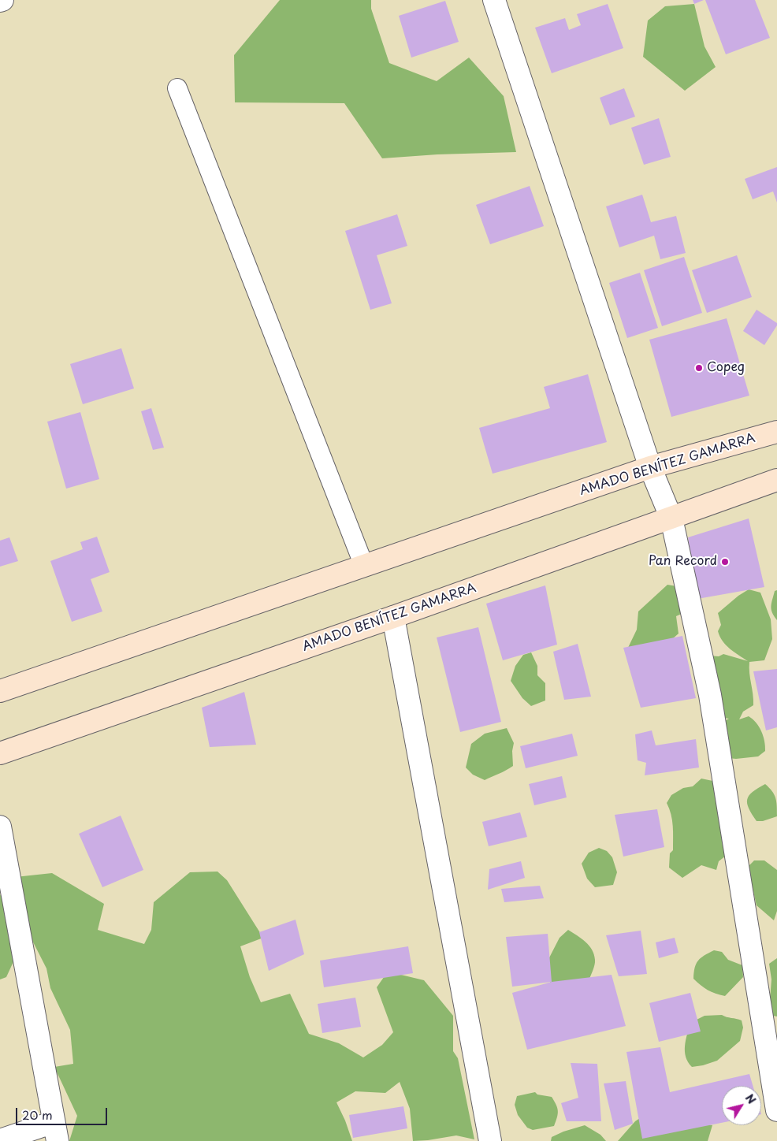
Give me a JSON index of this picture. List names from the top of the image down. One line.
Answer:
{"streets":{"main road":["AMADO BENÍTEZ GAMARRA"]},"places":["Copeg","Pan Record"],"scale_bar":"20 m","north":"top right"}
